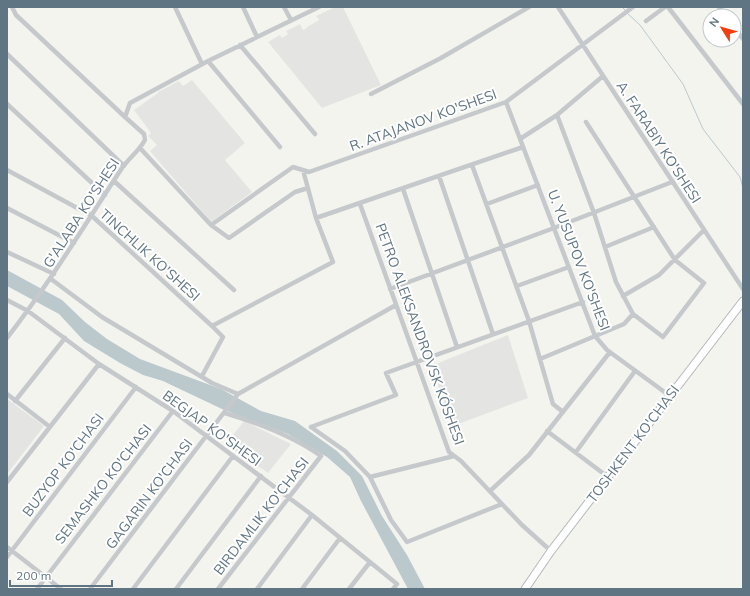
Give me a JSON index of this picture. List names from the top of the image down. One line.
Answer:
{"streets":{"highway":["TOSHKENT KO'CHASI"],"street":["R. ATAJANOV KO'SHESI","A. FARABIY KO'SHESI","G'ALABA KO'SHESI","TINCHLIK KO'SHESI","U. YUSUPOV KO'SHESI","PETRO ALEKSANDROVSK KÓSHESI","BEGJAP KO'SHESI","BUZYOP KO'CHASI","SEMASHKO KO'CHASI","GAGARIN KO'CHASI","BIRDAMLIK KO'CHASI"]},"crossings":[["R. ATAJANOV KO'SHESI","A. FARABIY KO'SHESI"],["R. ATAJANOV KO'SHESI","U. YUSUPOV KO'SHESI"],["G'ALABA KO'SHESI","TINCHLIK KO'SHESI"],["G'ALABA KO'SHESI","BEGJAP KO'SHESI"],["U. YUSUPOV KO'SHESI","TOSHKENT KO'CHASI"],["PETRO ALEKSANDROVSK KÓSHESI","TOSHKENT KO'CHASI"],["BEGJAP KO'SHESI","BUZYOP KO'CHASI"],["BEGJAP KO'SHESI","SEMASHKO KO'CHASI"],["BEGJAP KO'SHESI","GAGARIN KO'CHASI"],["BEGJAP KO'SHESI","BIRDAMLIK KO'CHASI"],["GAGARIN KO'CHASI","BIRDAMLIK KO'CHASI"]],"scale_bar":"200 m","north":"top left"}
